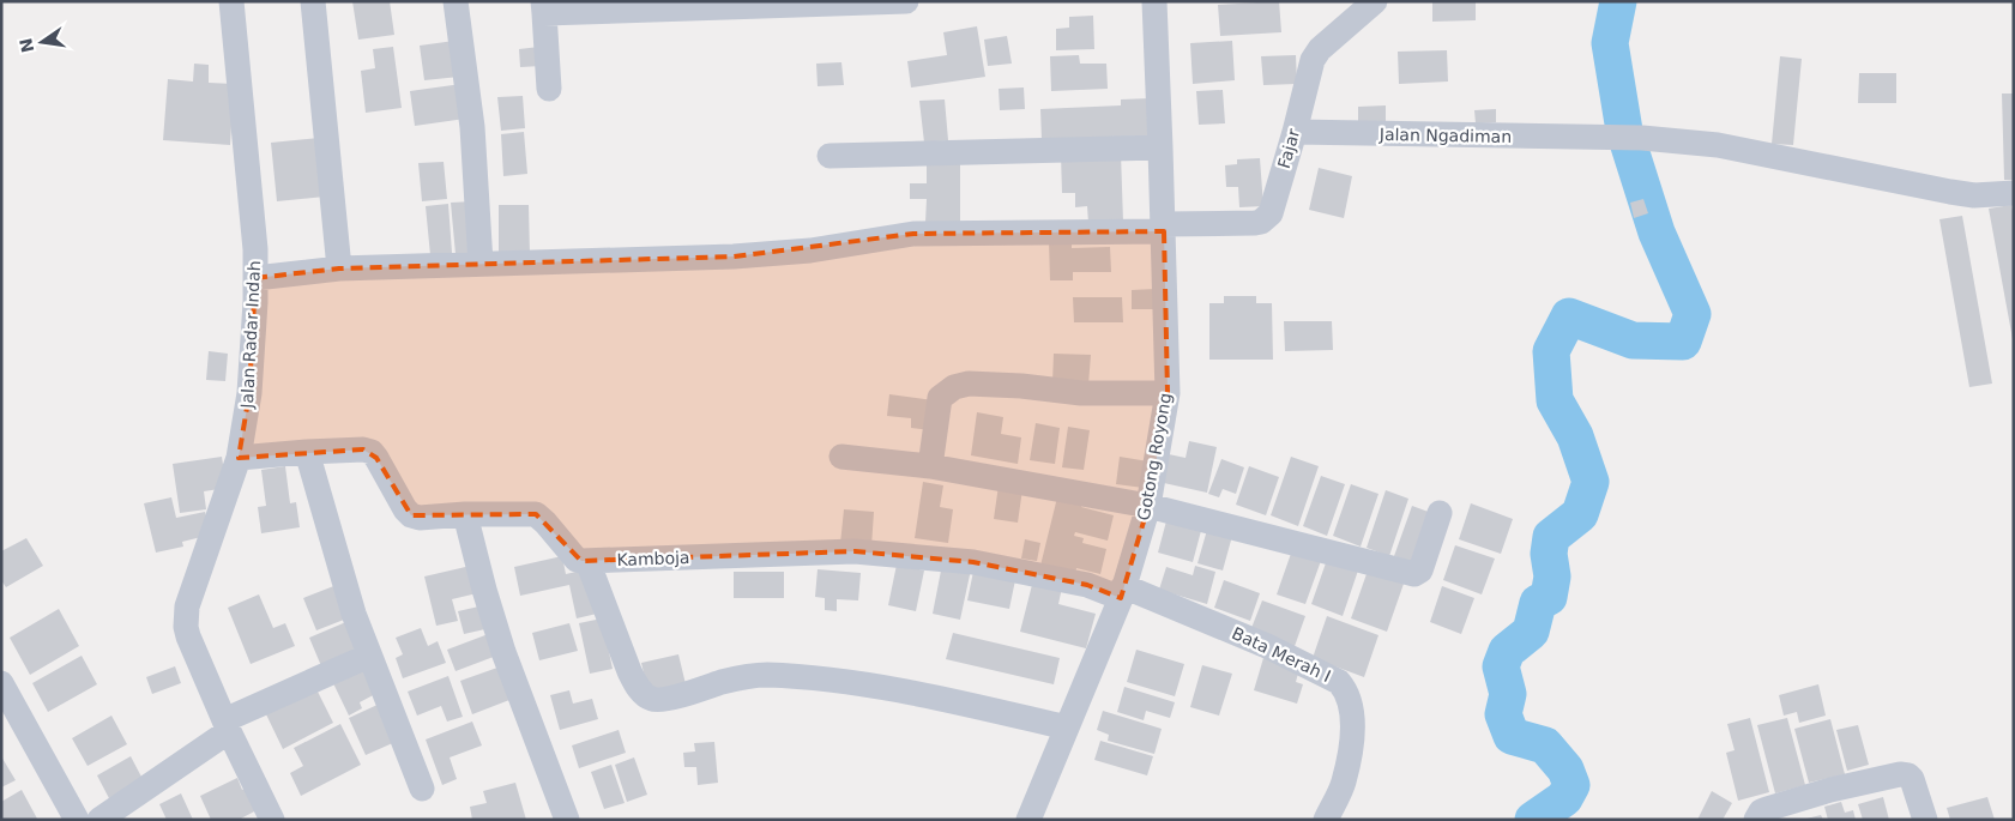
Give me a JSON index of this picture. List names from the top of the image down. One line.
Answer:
{"streets":{"street":["Jalan Ngadiman","Fajar","Jalan Radar Indah","Gotong Royong","Kamboja","Bata Merah I"]},"crossings":[["Jalan Ngadiman","Fajar"],["Fajar","Gotong Royong"],["Gotong Royong","Kamboja"],["Gotong Royong","Bata Merah I"],["Kamboja","Bata Merah I"]],"north":"left"}
